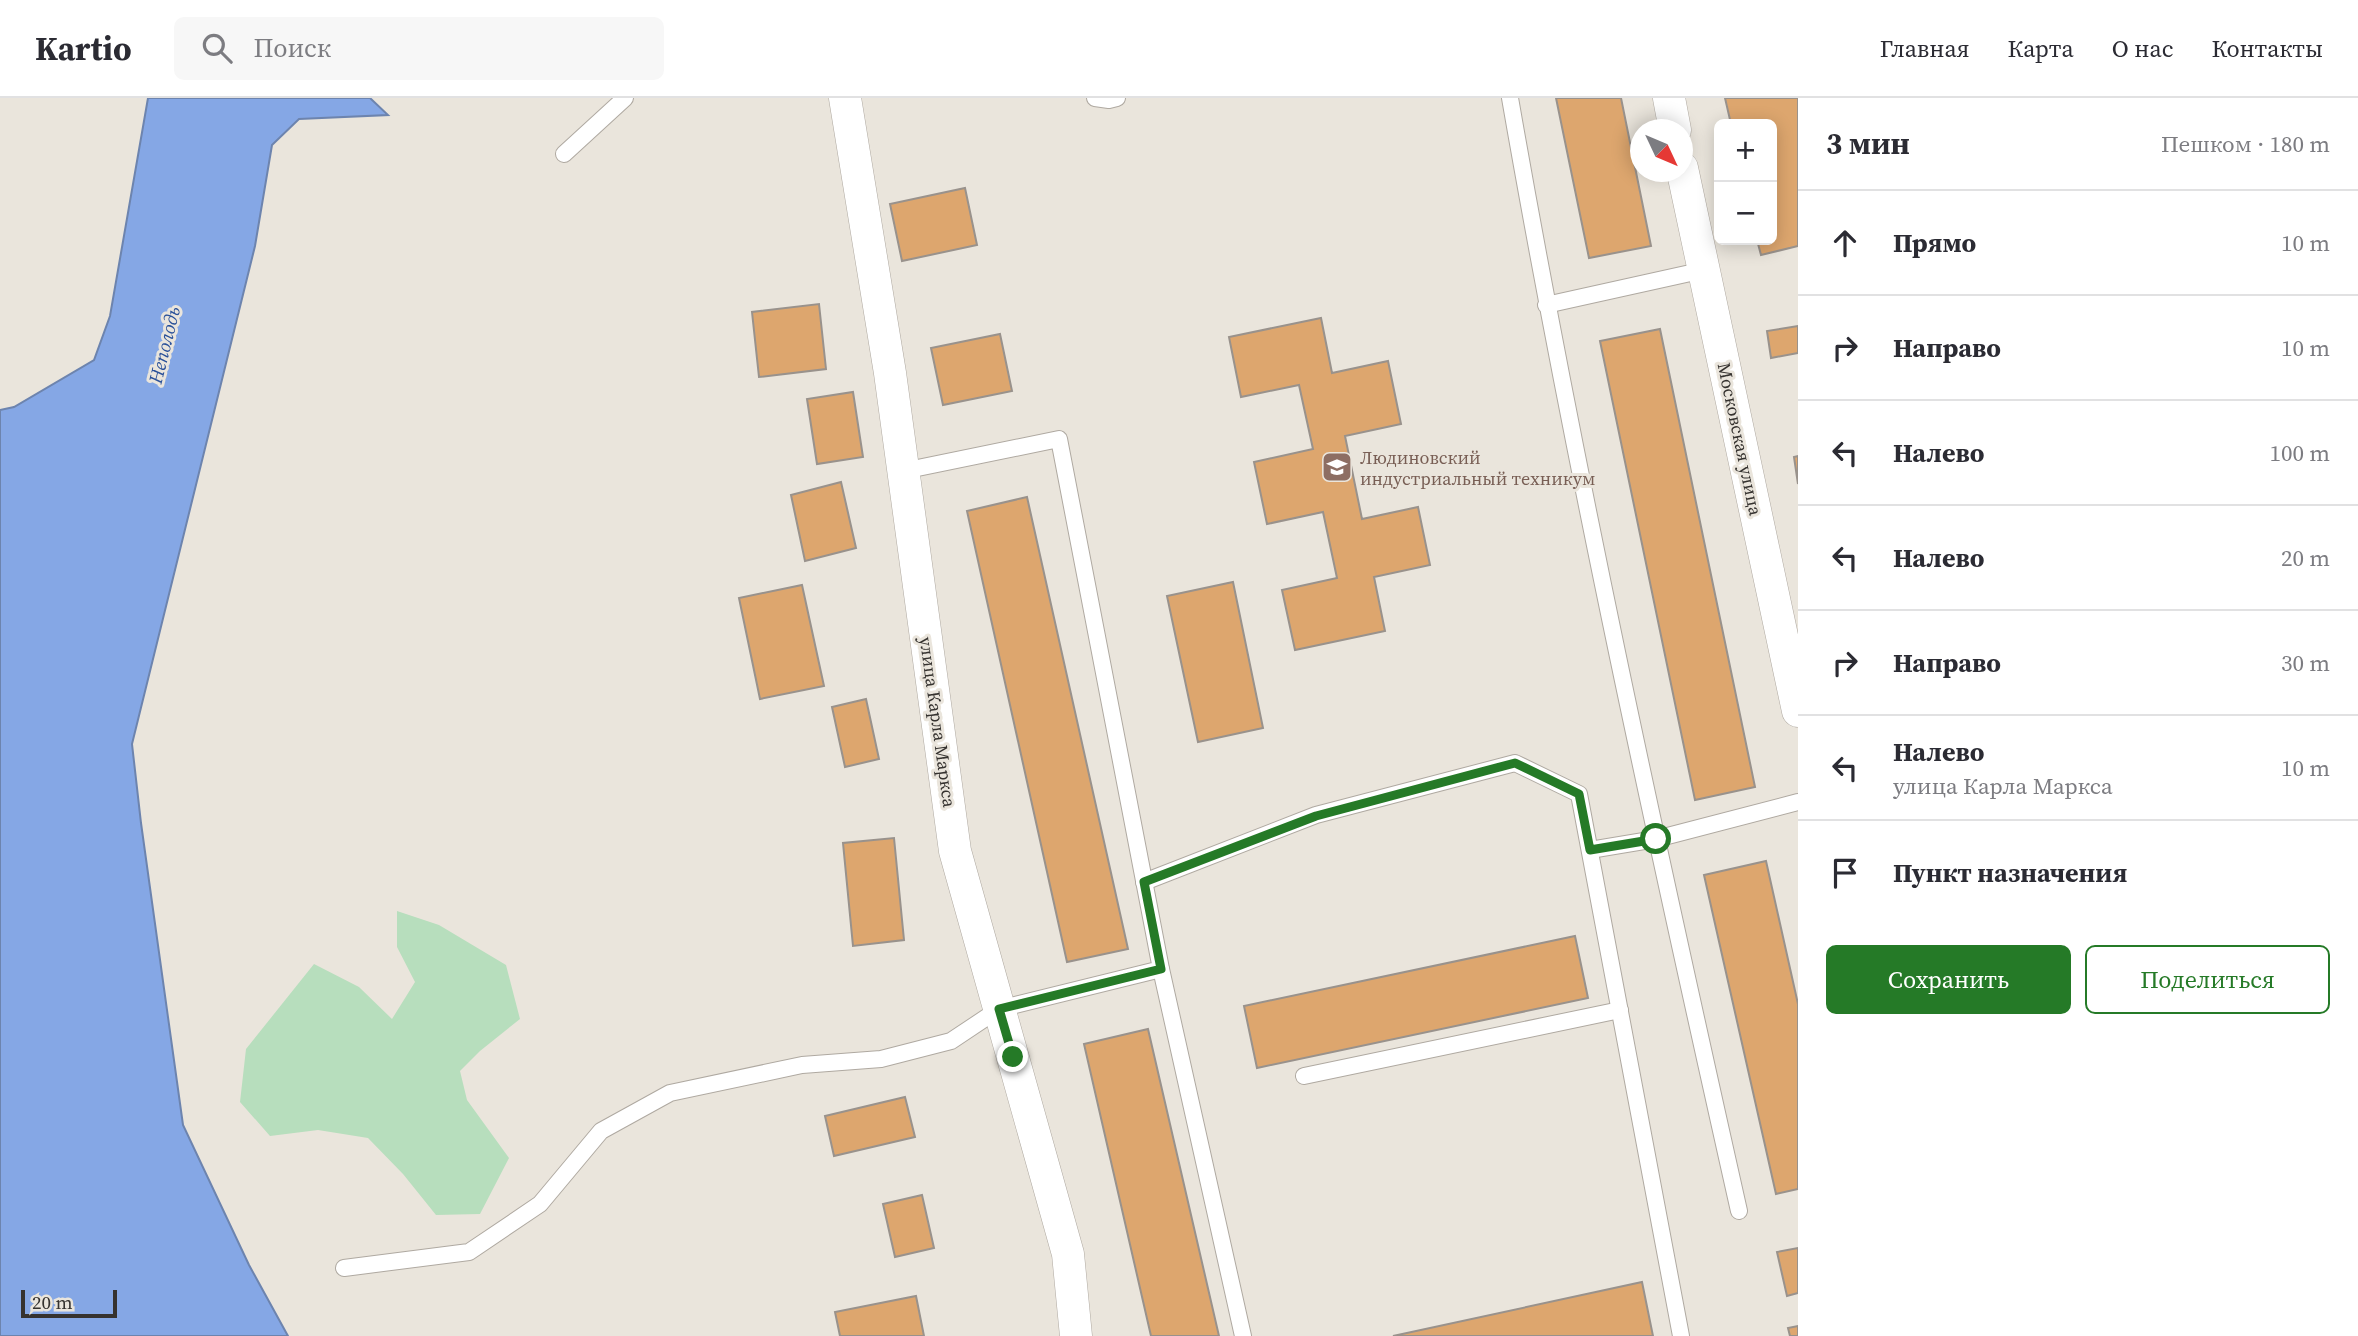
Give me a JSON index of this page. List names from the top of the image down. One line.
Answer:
{"streets":{"street":["Московская улица","улица Карла Маркса"]},"water":["Неполодь"],"places":{"school or university":["Людиновский индустриальный техникум"]},"scale_bar":"20 m","north":"bottom right","page":{"header":"Kartio","search":"Поиск","nav":["Главная","Карта","О нас","Контакты"],"heading":["3 мин","Пешком · 180 m"],"map_buttons":["+","−"],"list":[["Прямо","10 m"],["Направо","10 m"],["Налево","100 m"],["Налево","20 m"],["Направо","30 m"],["Налево","улица Карла Маркса","10 m"],"Пункт назначения"],"buttons":["Сохранить","Поделиться"],"scale":"20 m"}}
